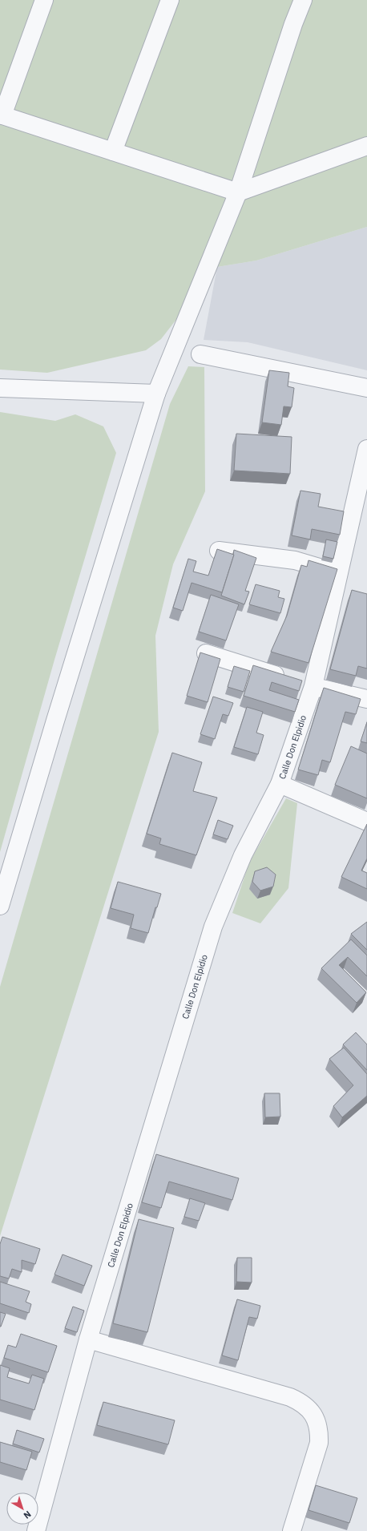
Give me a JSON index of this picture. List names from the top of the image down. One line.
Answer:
{"streets":{"street":["Calle Don Elpidio"]},"north":"bottom right"}
